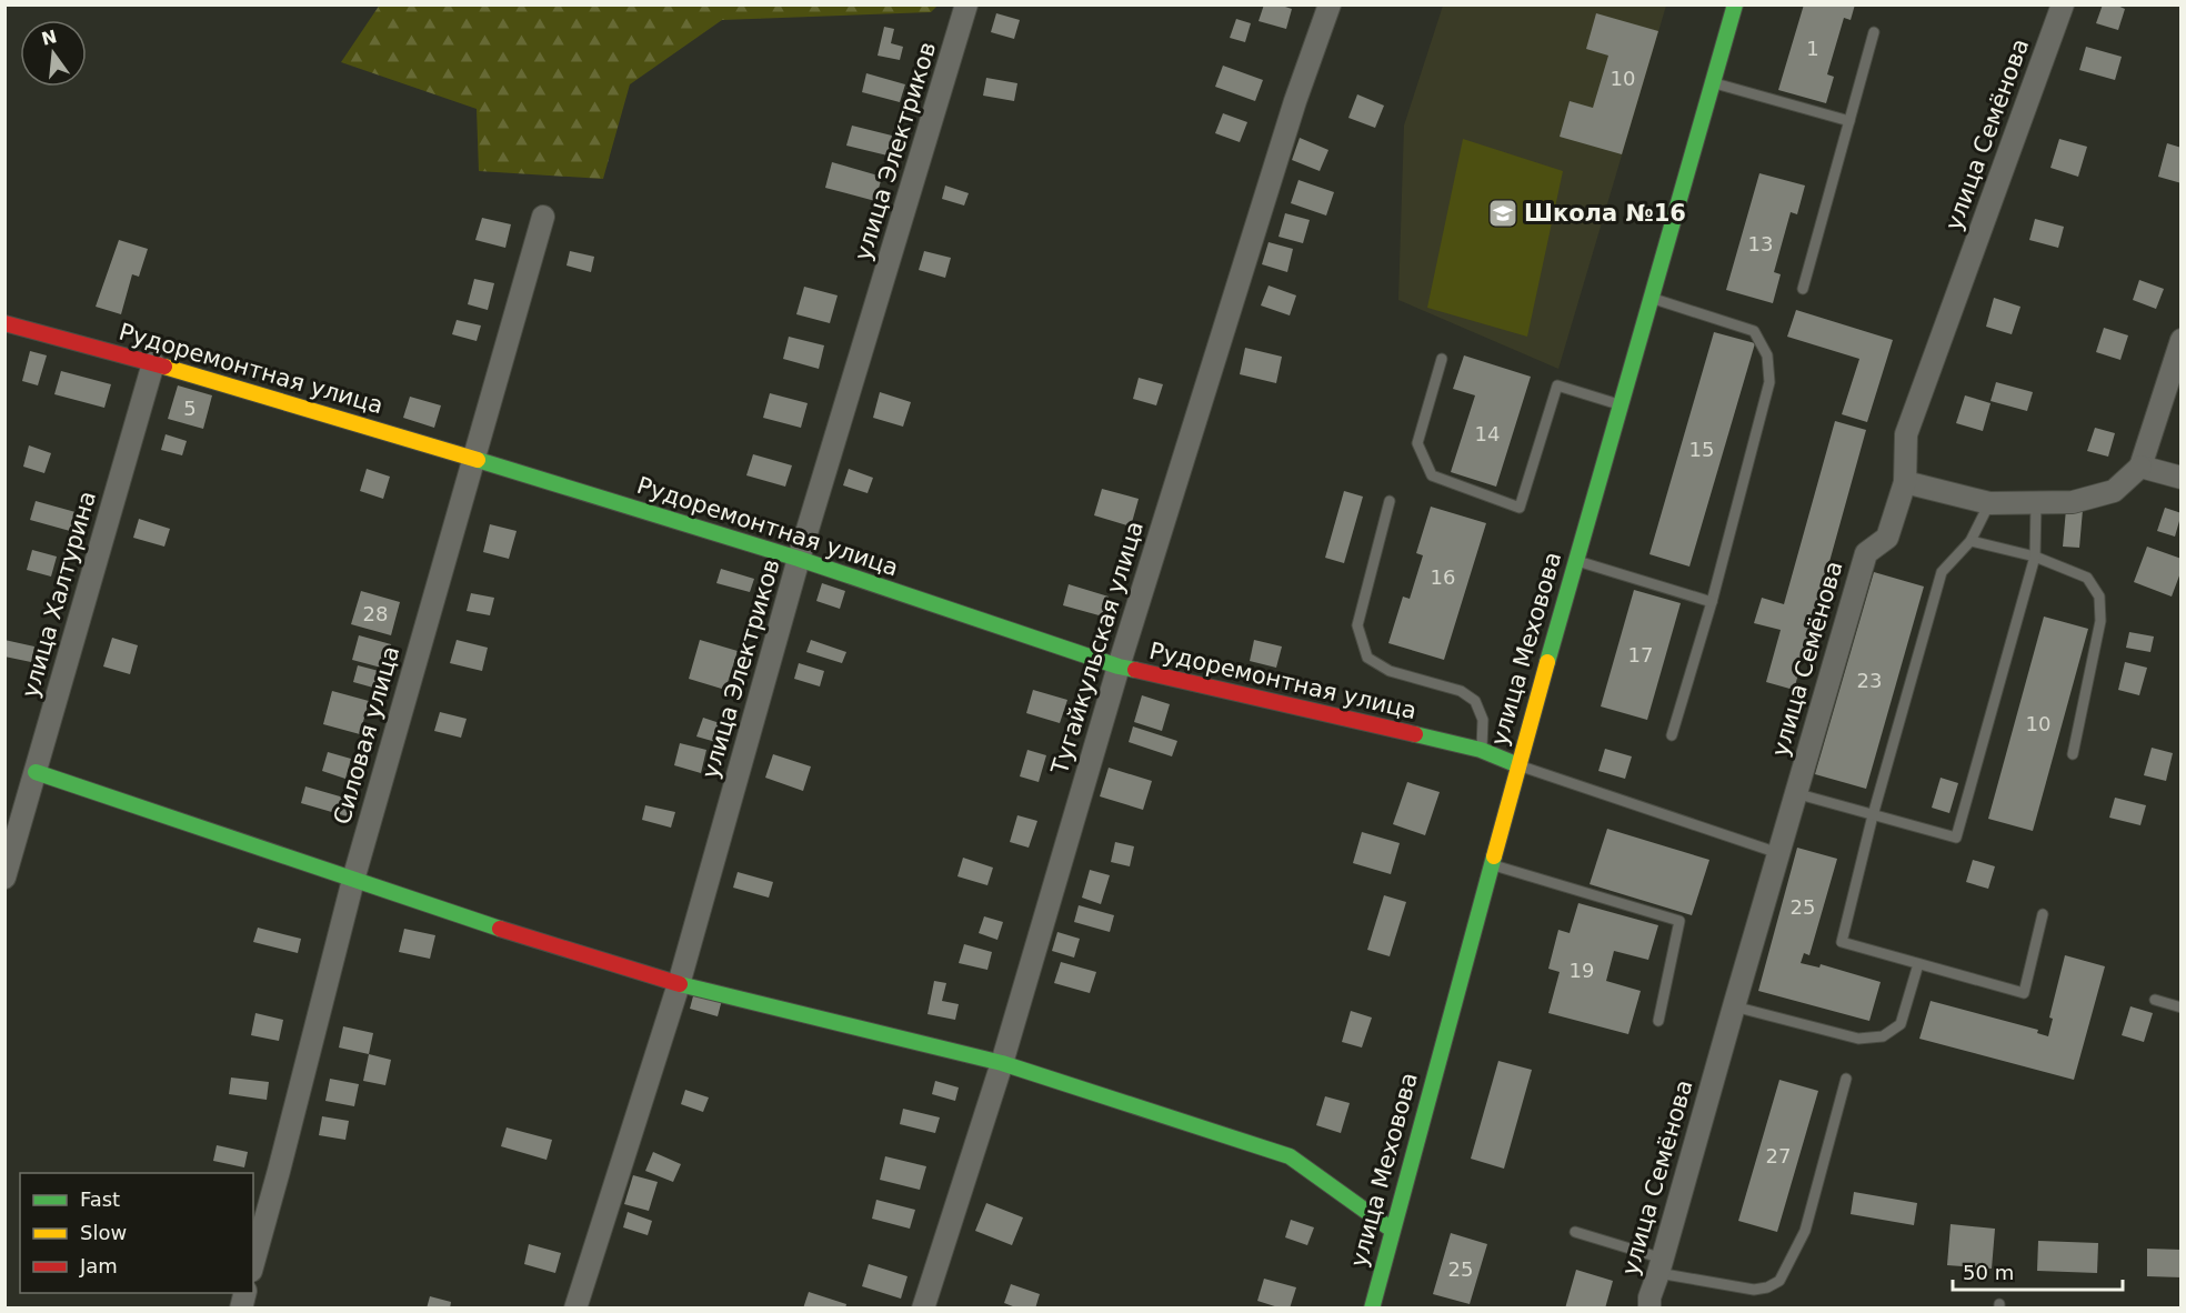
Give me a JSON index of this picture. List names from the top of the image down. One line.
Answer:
{"streets":{"street":["улица Семёнова","улица Электриков","Рудоремонтная улица","улица Халтурина","Тугайкульская улица","улица Меховова","Силовая улица"]},"crossings":[["улица Электриков","Рудоремонтная улица"],["Рудоремонтная улица","улица Халтурина"],["Рудоремонтная улица","Тугайкульская улица"],["Рудоремонтная улица","улица Меховова"],["Рудоремонтная улица","Силовая улица"]],"places":{"school or university":["Школа №16"]},"house_numbers":["1","10","13","5","14","15","16","28","17","23","10","25","19","27","25"],"legend":["Fast","Slow","Jam"],"scale_bar":"50 m","north":"top"}
